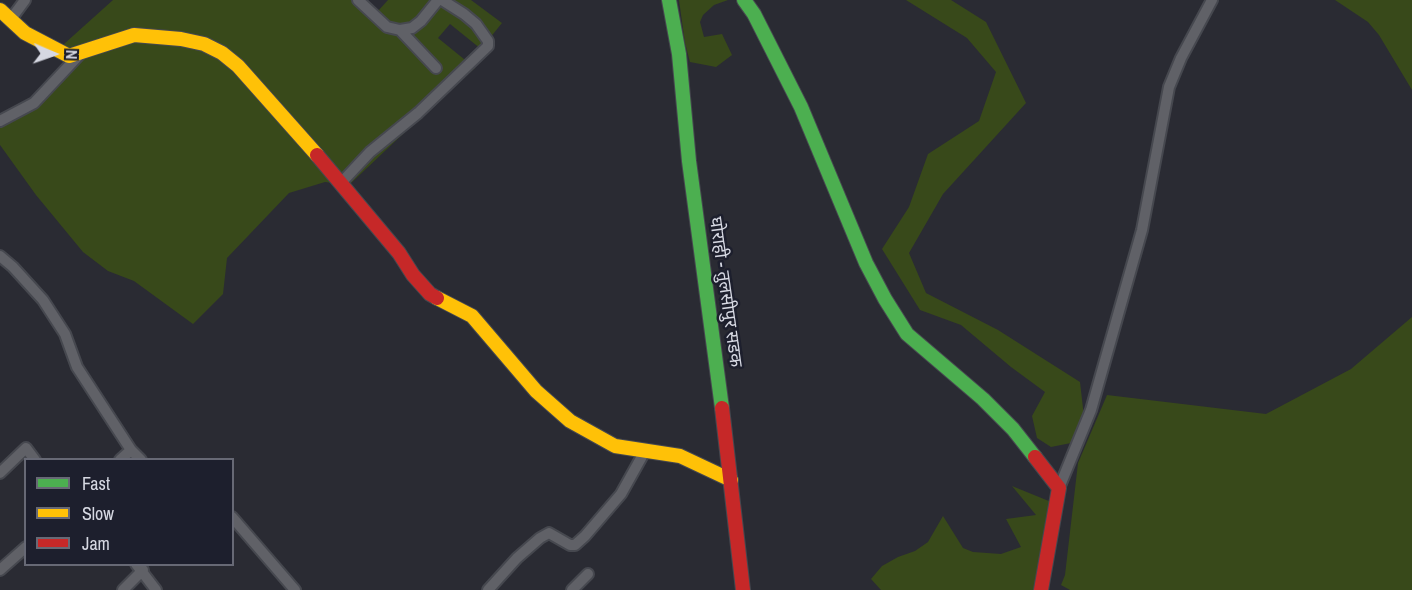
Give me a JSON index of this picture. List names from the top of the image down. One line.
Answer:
{"streets":{"street":["घोराही - तुलसीपुर सडक"]},"legend":["Fast","Slow","Jam"],"north":"right"}
